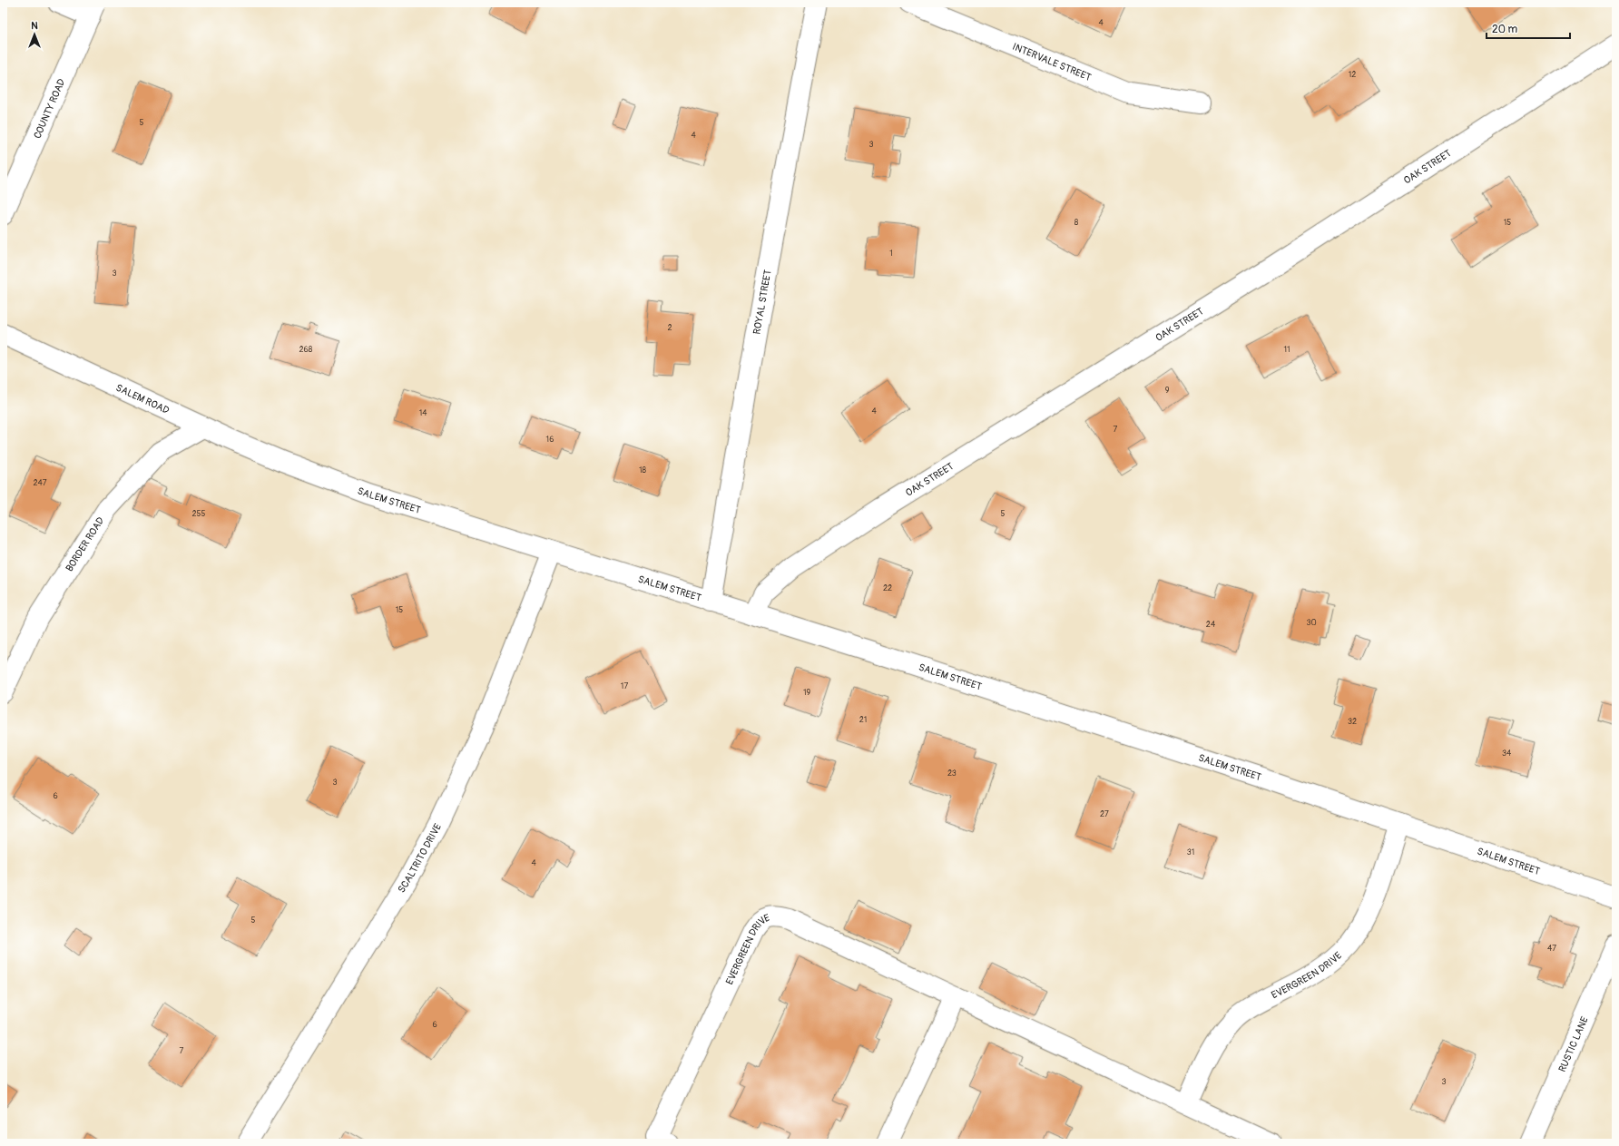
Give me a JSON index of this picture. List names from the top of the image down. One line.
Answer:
{"streets":{"street":["INTERVALE STREET","COUNTY ROAD","OAK STREET","ROYAL STREET","SALEM ROAD","SALEM STREET","BORDER ROAD","SCALTRITO DRIVE","EVERGREEN DRIVE","RUSTIC LANE"]},"crossings":[["OAK STREET","SALEM STREET"],["ROYAL STREET","SALEM STREET"],["SALEM ROAD","SALEM STREET"],["SALEM ROAD","BORDER ROAD"],["SALEM STREET","SCALTRITO DRIVE"],["SALEM STREET","EVERGREEN DRIVE"]],"house_numbers":["4","12","5","4","3","8","15","1","3","2","268","11","9","4","14","7","16","18","247","255","5","22","15","30","24","17","19","21","32","34","23","3","6","27","31","4","5","47","6","7","3"],"scale_bar":"20 m","north":"top"}
